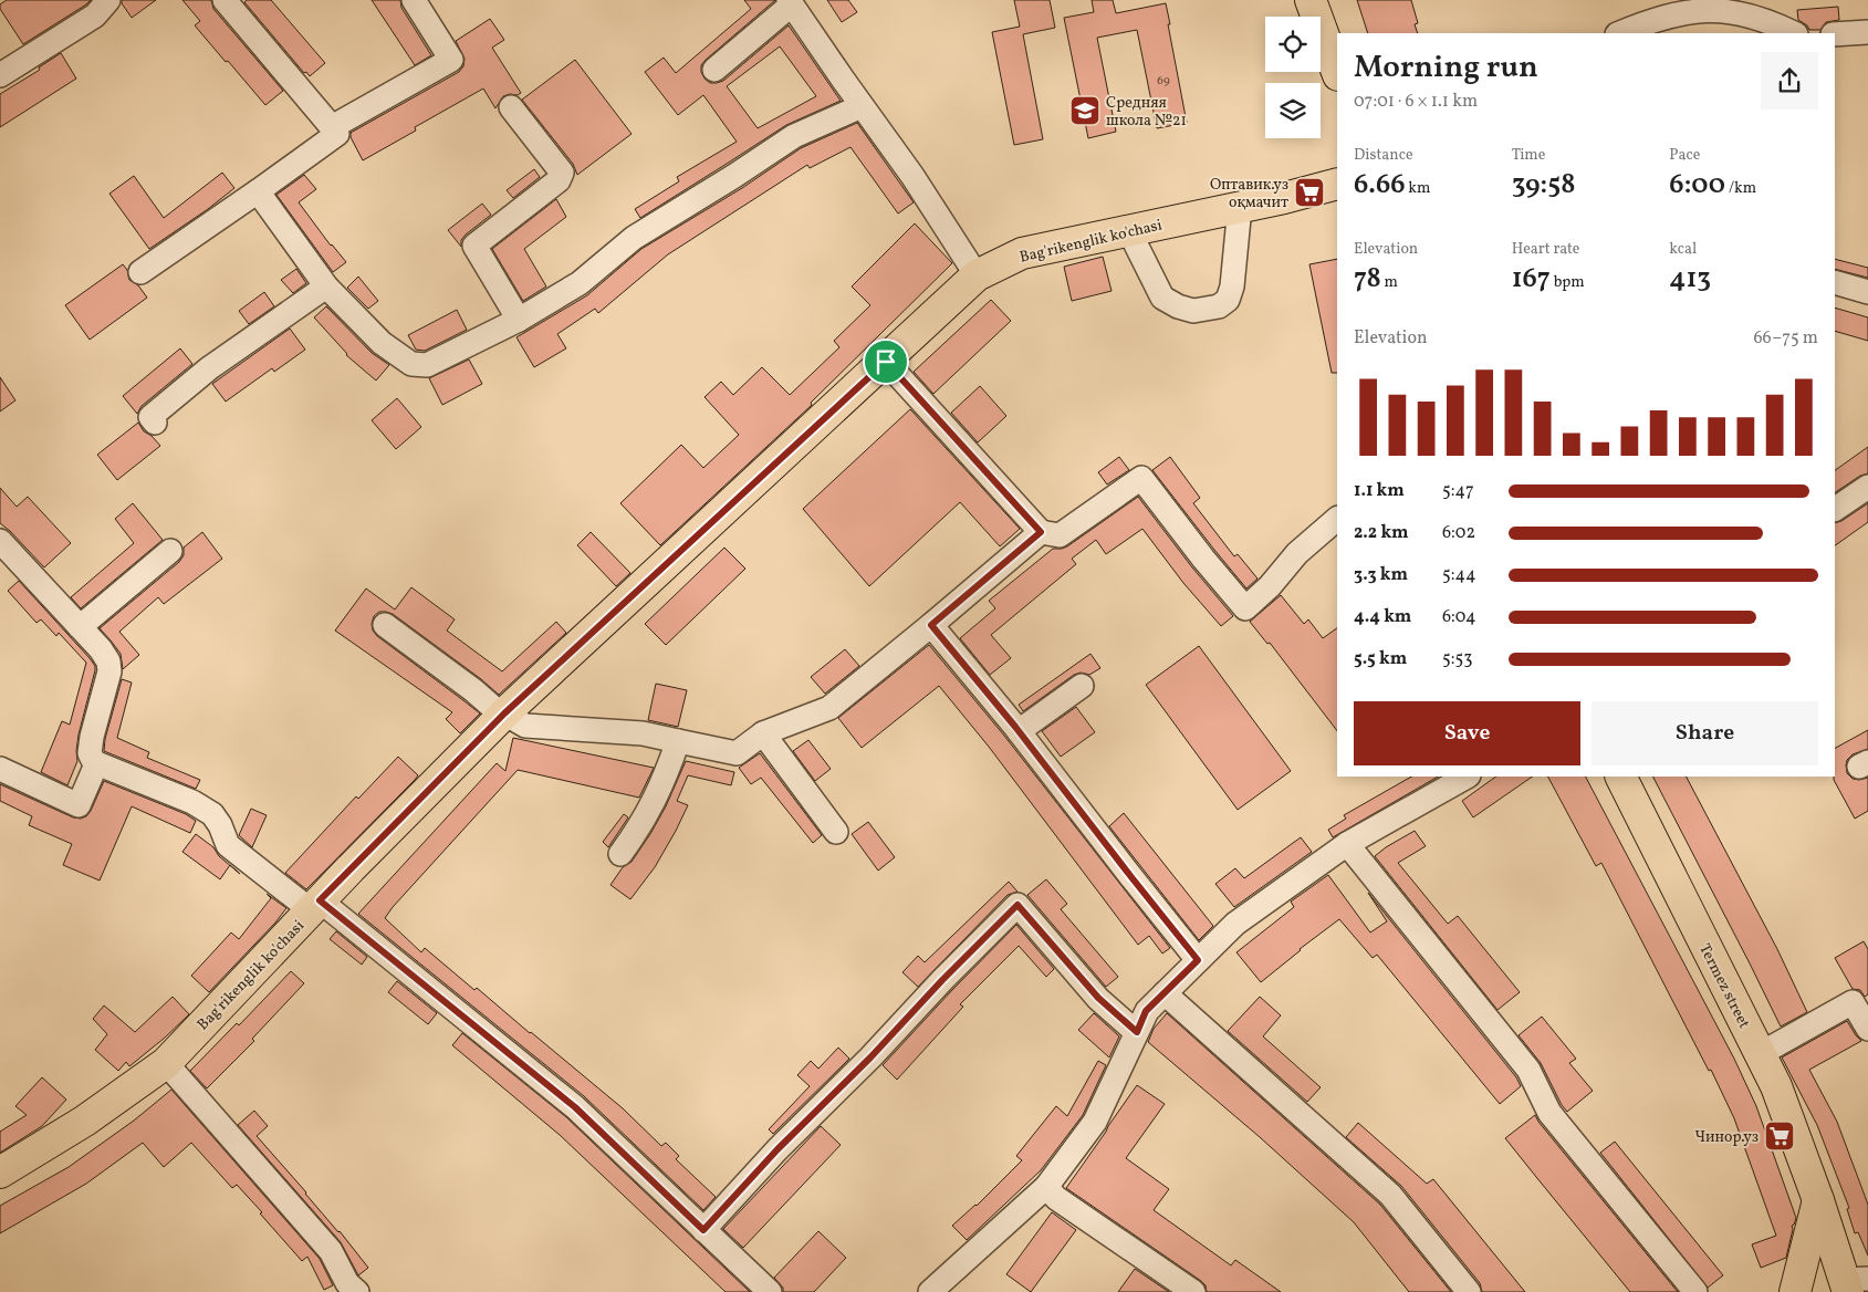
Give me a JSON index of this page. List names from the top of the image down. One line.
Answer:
{"streets":{"main road":["Bag'rikenglik ko'chasi","Termez street"]},"places":{"school or university":["Средняя школа №21"],"supermarket":["Оптавик.уз оқмачит","Чинор.уз"]},"house_numbers":["69"],"page":{"heading":["Morning run","07:01 · 6 × 1.1 km"],"stats":[["Distance","6.66 km"],["Time","39:58"],["Pace","6:00 /km"],["Elevation","78 m"],["Heart rate","167 bpm"],["kcal","413"]],"chart":["Elevation","66–75 m"],"list":[{"name":"1.1 km","note":"5:47"},{"name":"2.2 km","note":"6:02"},{"name":"3.3 km","note":"5:44"},{"name":"4.4 km","note":"6:04"},{"name":"5.5 km","note":"5:53"}],"buttons":["Save","Share"]}}
